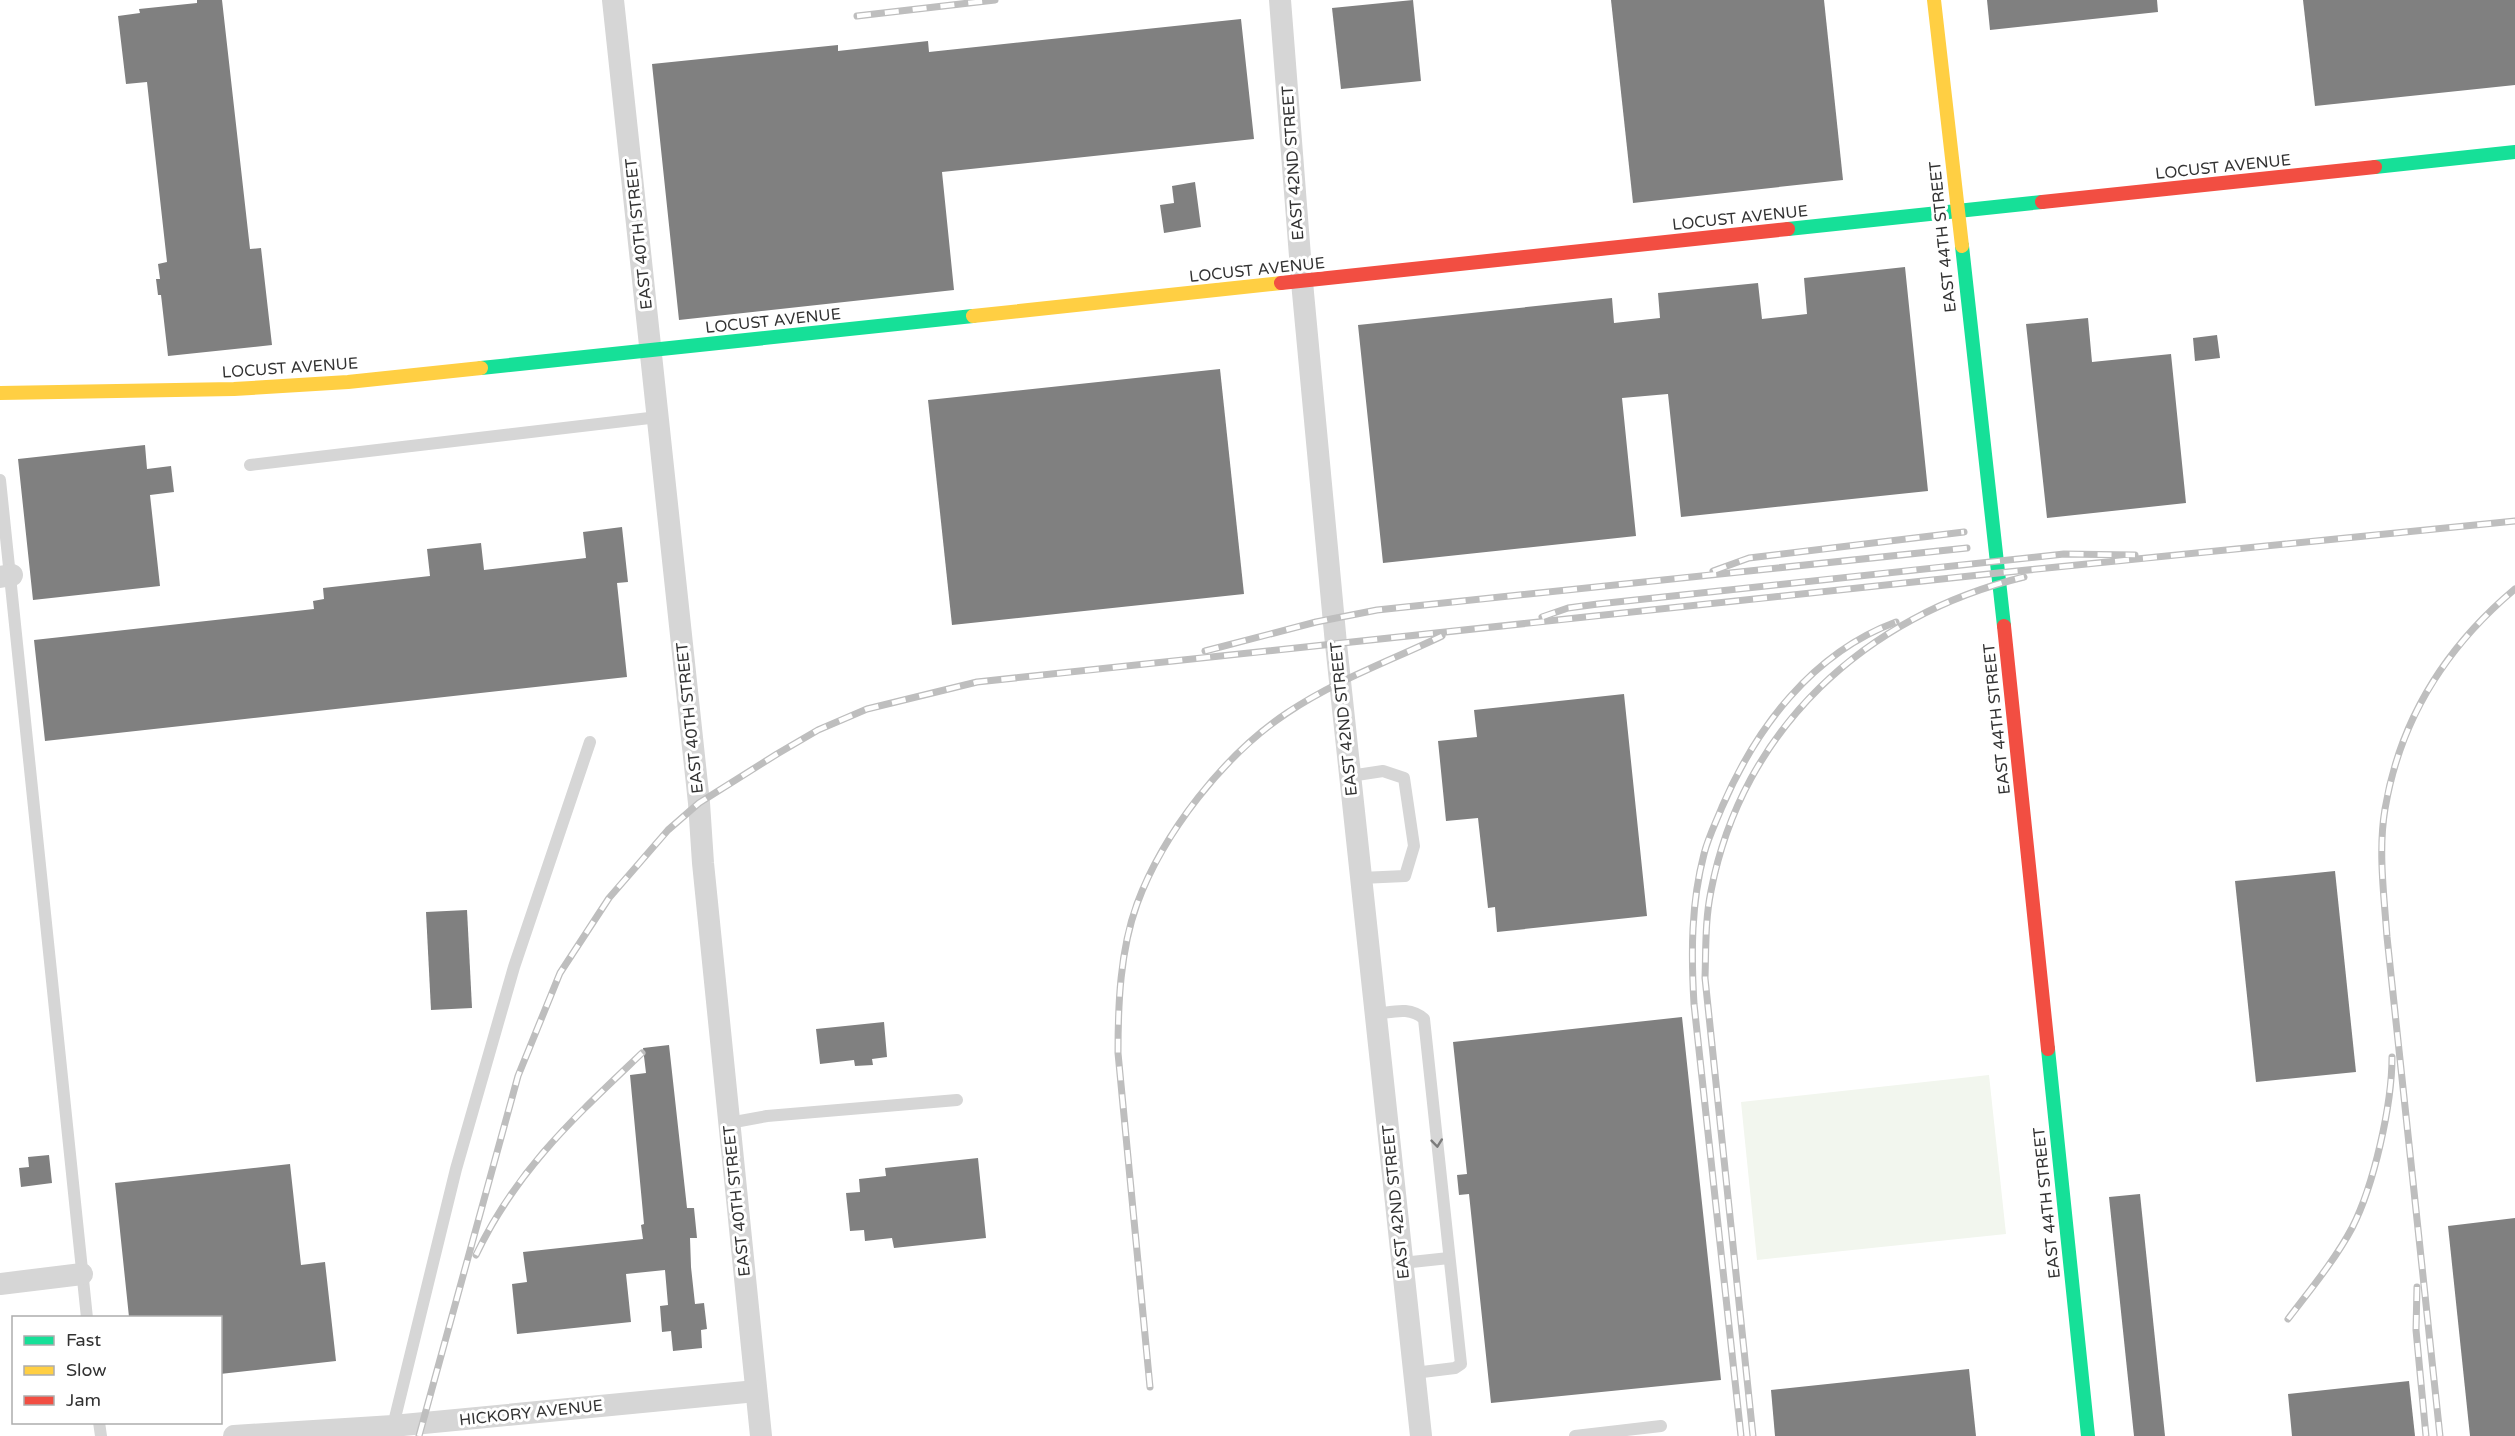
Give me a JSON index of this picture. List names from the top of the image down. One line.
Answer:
{"streets":{"street":["EAST 42ND STREET","LOCUST AVENUE","EAST 40TH STREET","EAST 44TH STREET","HICKORY AVENUE"]},"crossings":[["EAST 42ND STREET","LOCUST AVENUE"],["LOCUST AVENUE","EAST 40TH STREET"],["LOCUST AVENUE","EAST 44TH STREET"],["EAST 40TH STREET","HICKORY AVENUE"]],"legend":["Fast","Slow","Jam"]}
